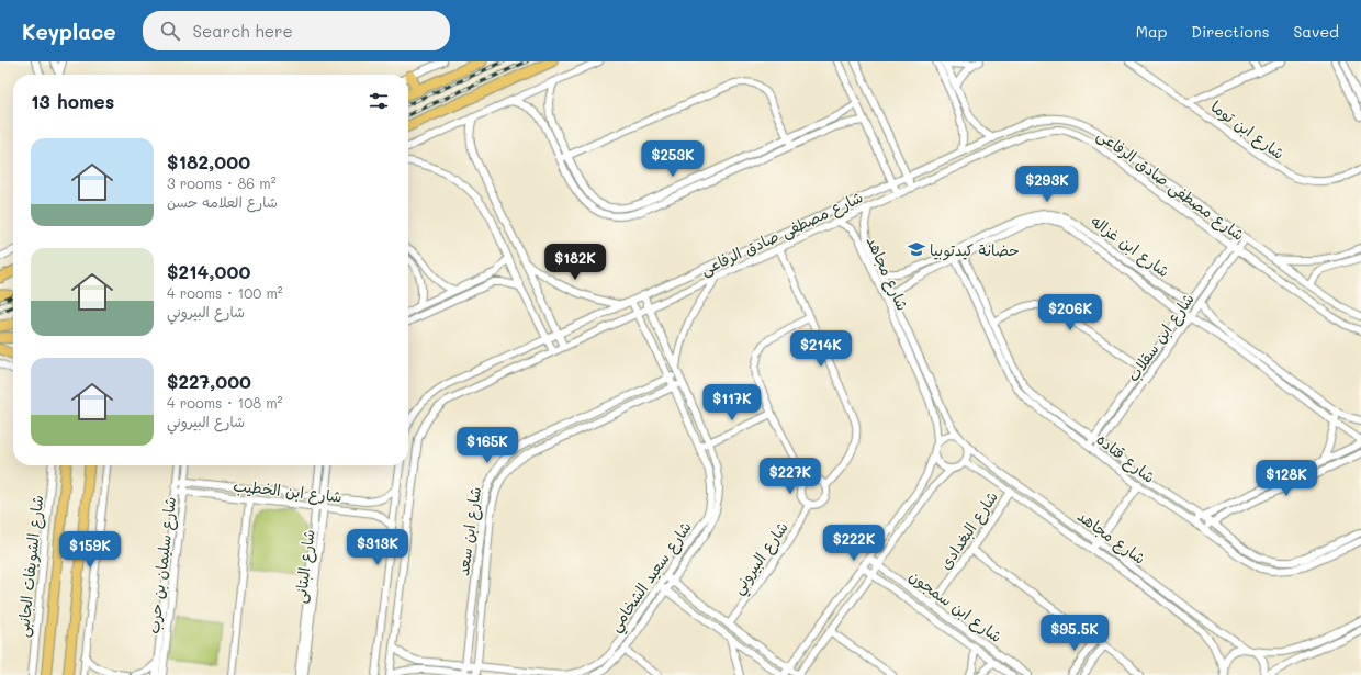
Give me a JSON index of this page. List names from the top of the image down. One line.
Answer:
{"streets":{"street":["شارع ابن توما","شارع مصطفى صادق الرفاعى","شارع ابن غزاله","شارع مجاهد","شارع ابن سقلاب","شارع قتاده","شارع ابن الخطيب","شارع البغدادى","شارع ابن سعد","شارع البيروني","شارع سليمان بن حرب","شارع الشويفات الجانبى","شارع البتانى","شارع سعيد الشخامي","شارع ابن سمجون"]},"crossings":[["شارع مصطفى صادق الرفاعى","شارع مجاهد"],["شارع مصطفى صادق الرفاعى","شارع ابن سقلاب"],["شارع مصطفى صادق الرفاعى","شارع سعيد الشخامي"],["شارع ابن غزاله","شارع مجاهد"],["شارع ابن غزاله","شارع ابن سقلاب"],["شارع ابن غزاله","شارع قتاده"],["شارع مجاهد","شارع البغدادى"],["شارع ابن سقلاب","شارع قتاده"],["شارع ابن الخطيب","شارع سليمان بن حرب"],["شارع ابن الخطيب","شارع البتانى"],["شارع البغدادى","شارع ابن سمجون"],["شارع ابن سعد","شارع سعيد الشخامي"]],"places":{"school or university":["حضانة كيدتوبيا"]},"page":{"header":"Keyplace","search":"Search here","nav":["Map","Directions","Saved"],"heading":"13 homes","list":[{"name":"$182,000","note":"3 rooms · 86 m² · شارع العلامه حسن"},{"name":"$214,000","note":"4 rooms · 100 m² · شارع البيروني"},{"name":"$227,000","note":"4 rooms · 108 m² · شارع البيروني"}],"price":["$253K","$293K","$182K","$206K","$214K","$117K","$165K","$227K","$128K","$222K","$313K","$159K","$95.5K"]}}
